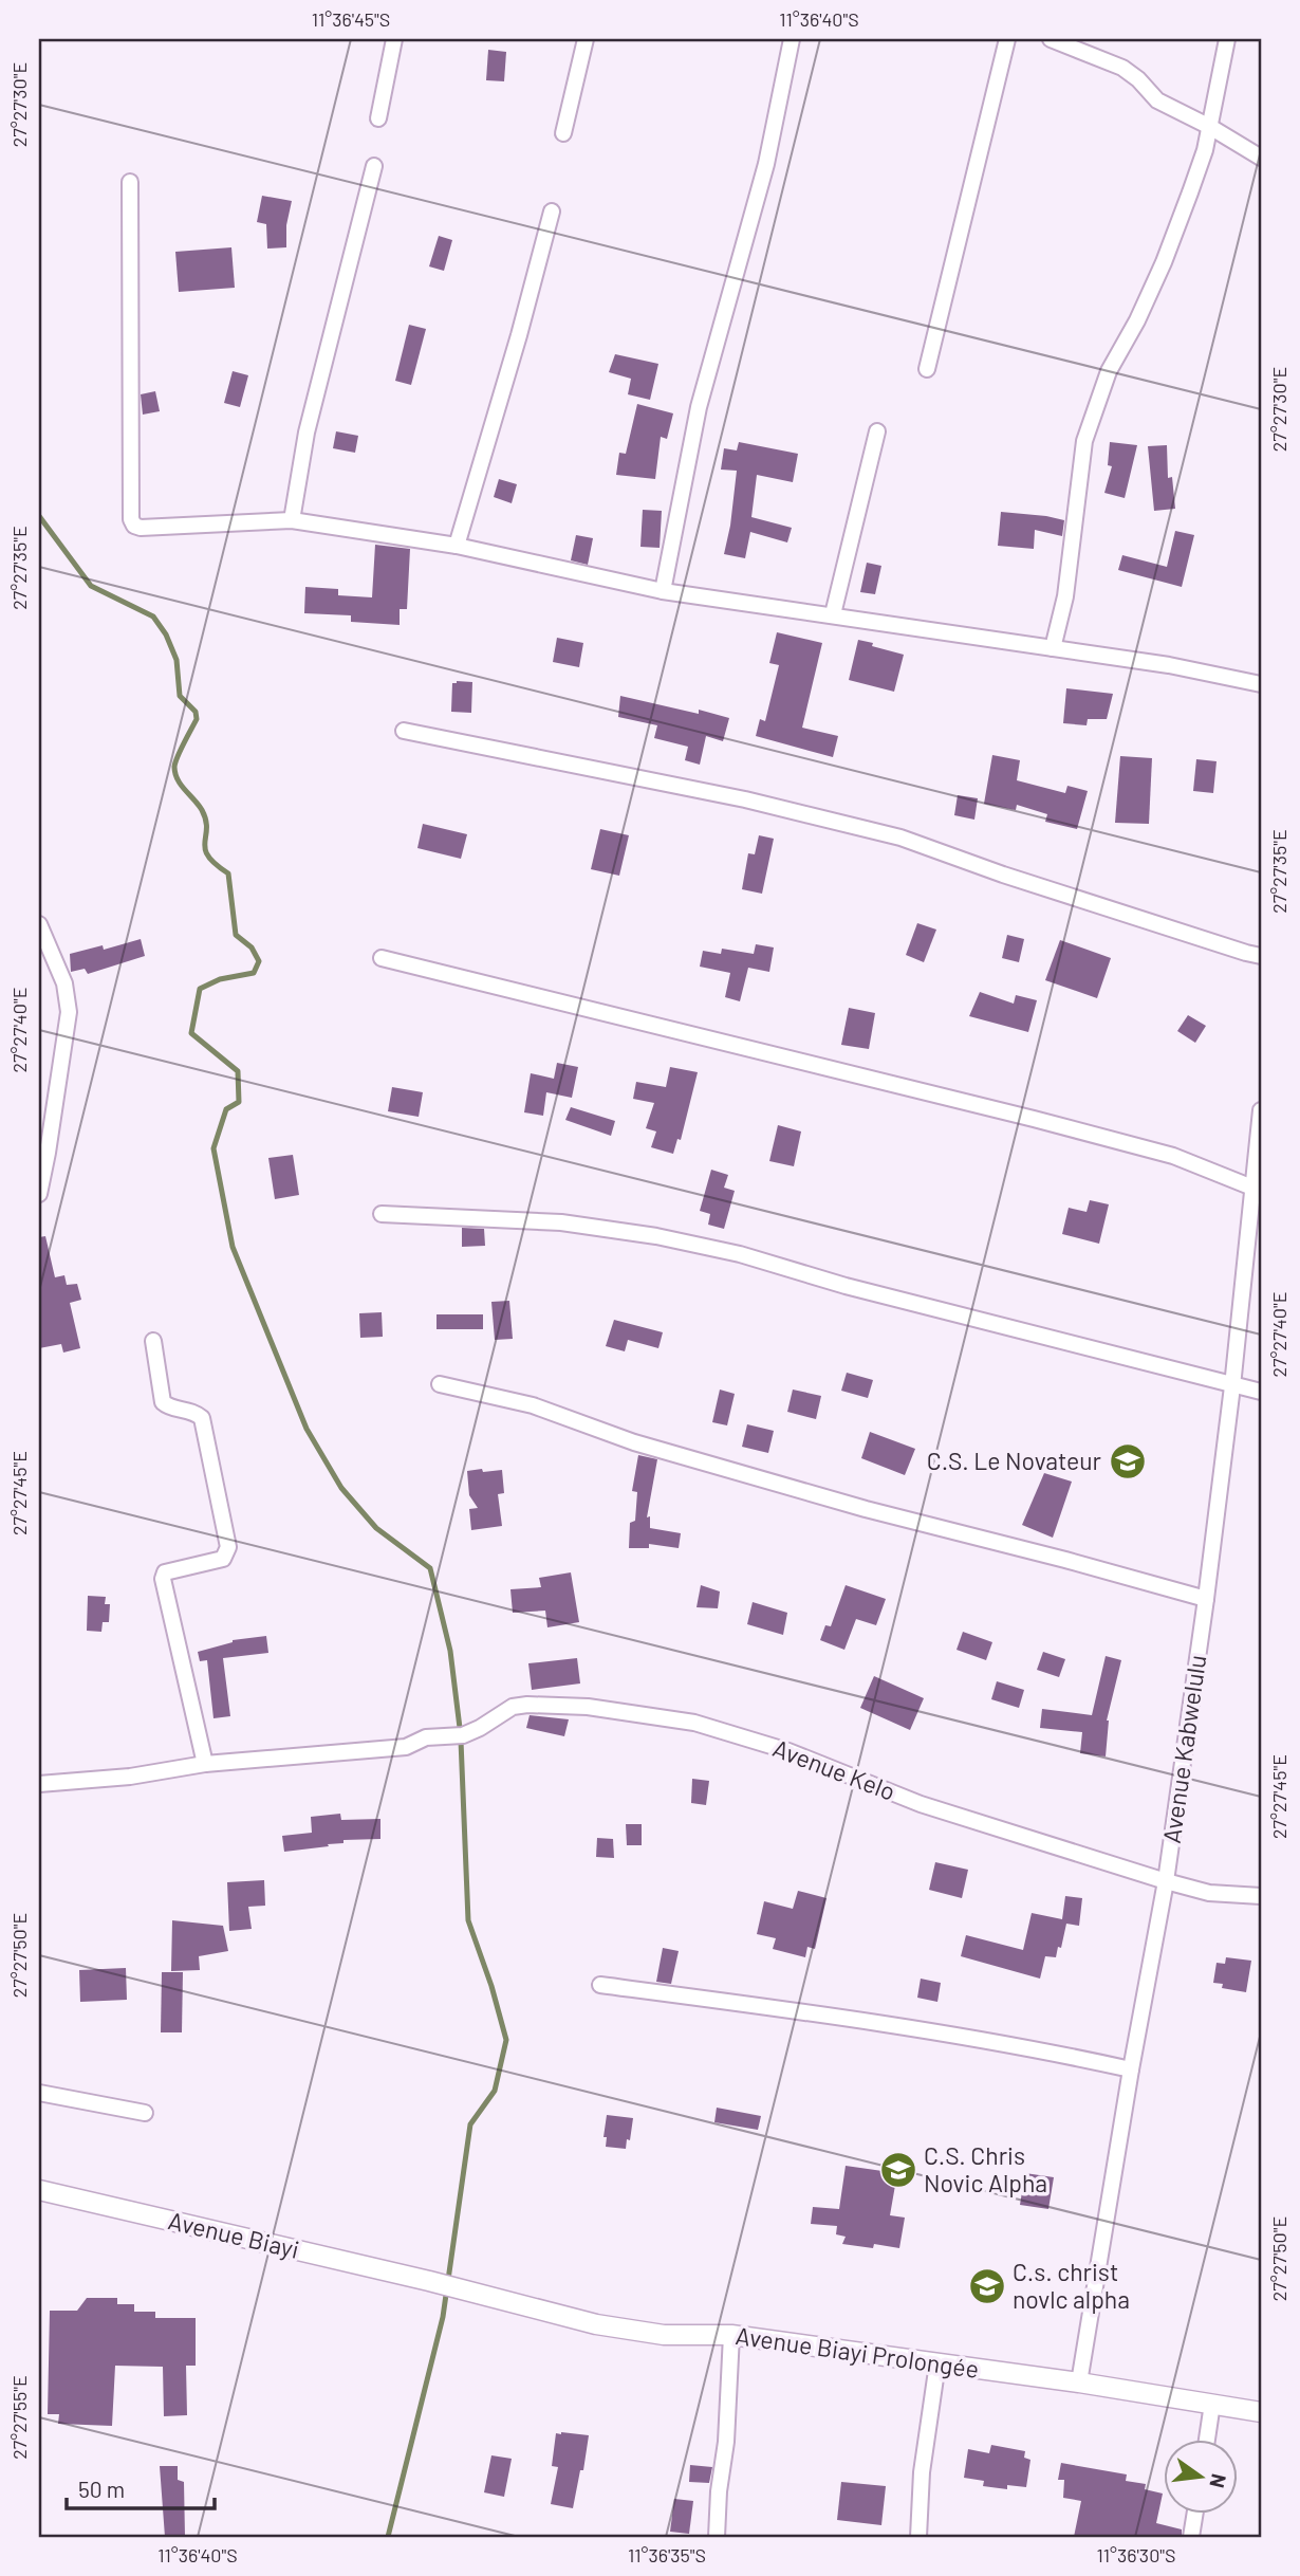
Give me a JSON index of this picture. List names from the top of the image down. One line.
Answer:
{"streets":{"street":["Avenue Kabwelulu","Avenue Kelo","Avenue Biayi","Avenue Biayi Prolongée"]},"crossings":[["Avenue Kabwelulu","Avenue Kelo"],["Avenue Kabwelulu","Avenue Biayi Prolongée"],["Avenue Biayi","Avenue Biayi Prolongée"]],"places":{"school or university":["C.S. Le Novateur","C.S. Chris Novic Alpha","C.s. christ novlc alpha"]},"scale_bar":"50 m","north":"right","coordinates":["11°36'45\"S","11°36'40\"S","27°27'30\"E","27°27'35\"E","27°27'40\"E","27°27'45\"E","27°27'50\"E","27°27'55\"E","11°36'35\"S","11°36'30\"S"]}
